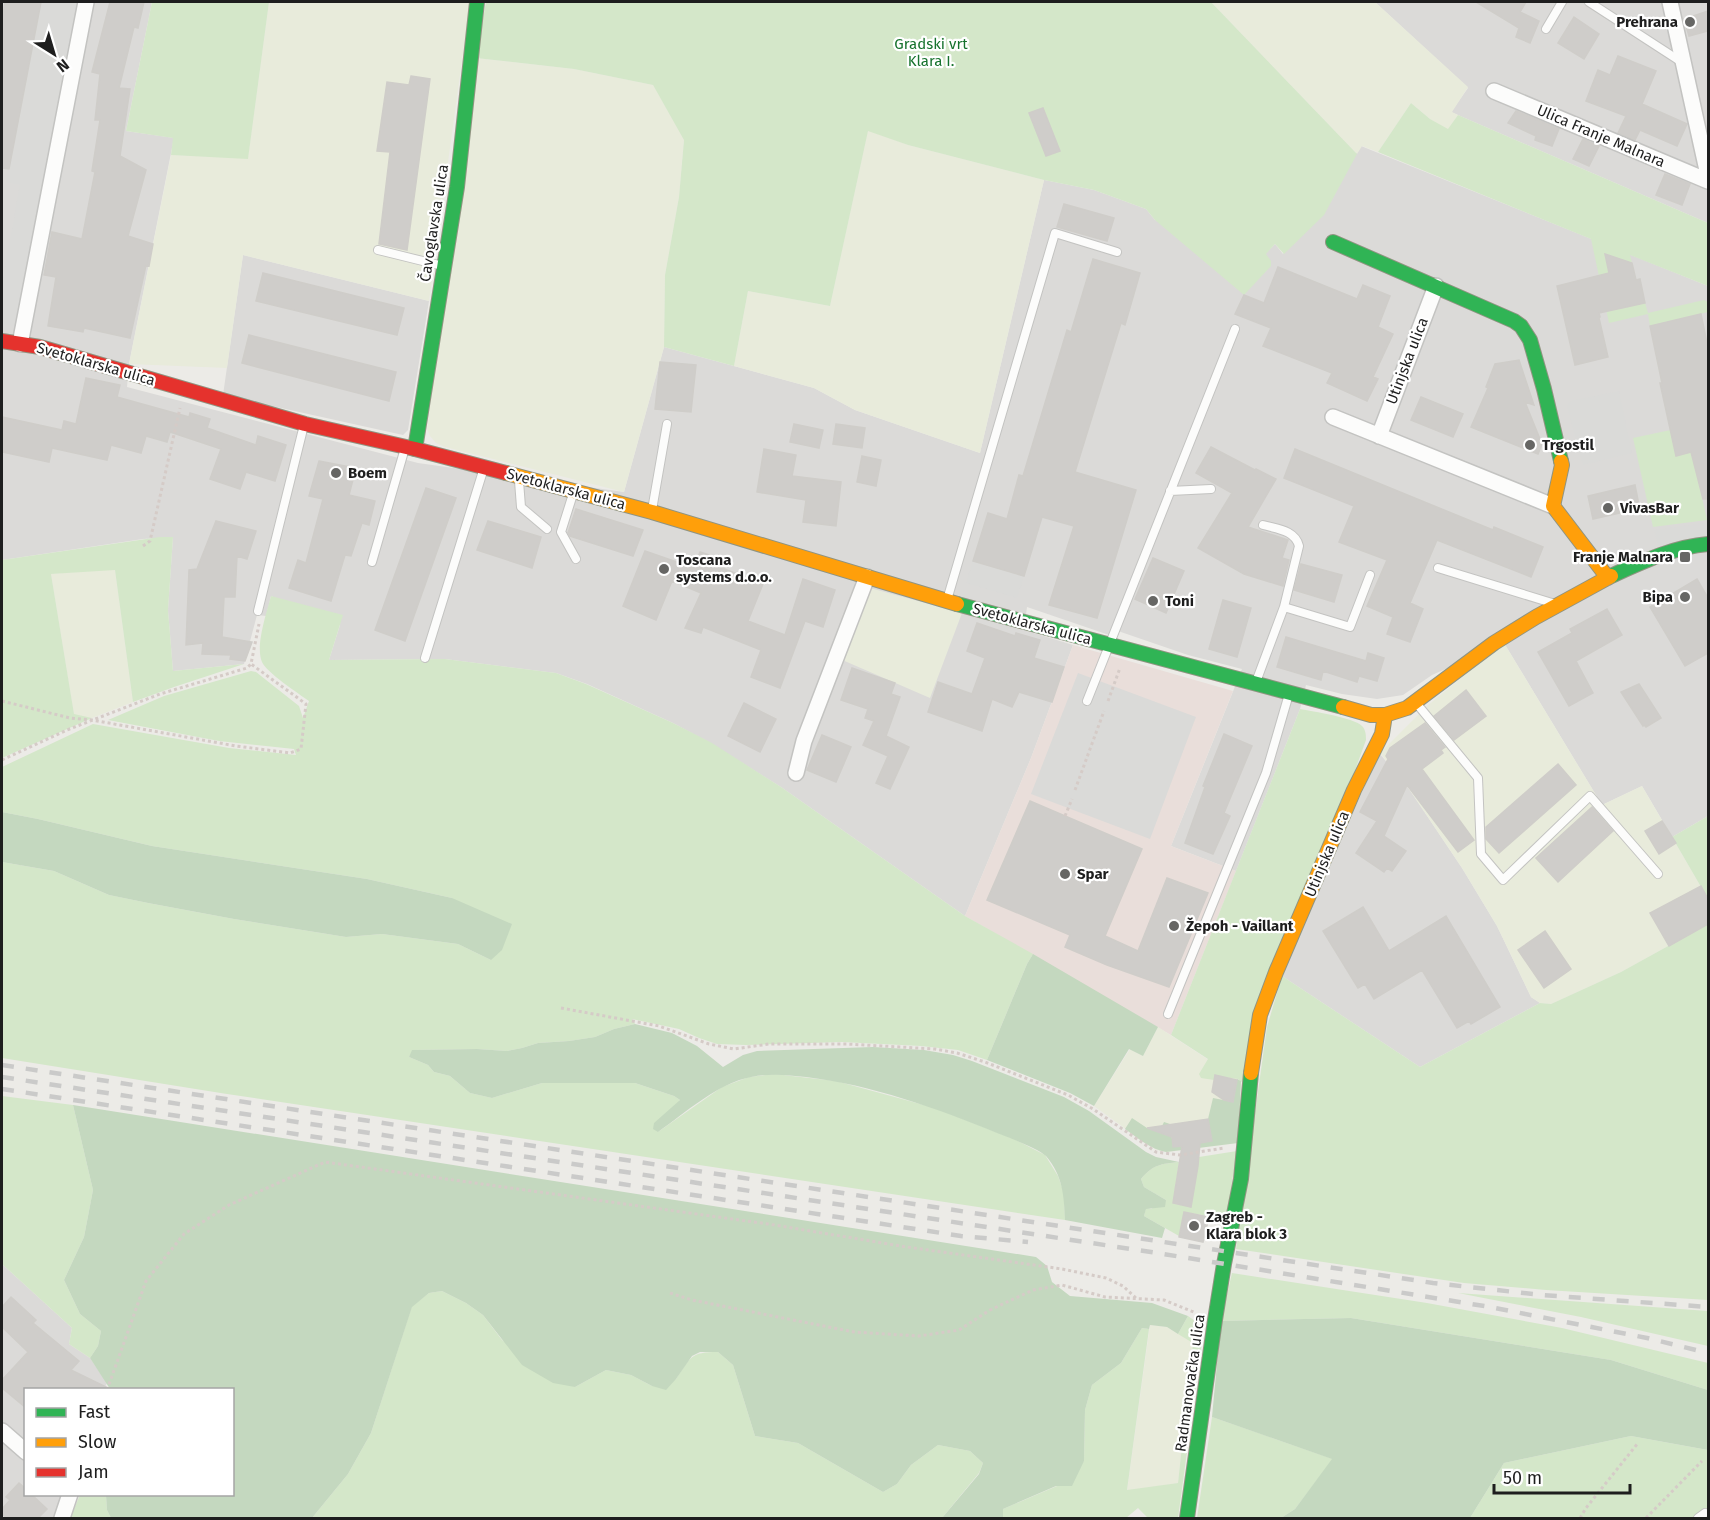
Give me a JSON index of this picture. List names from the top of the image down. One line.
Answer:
{"streets":{"street":["Ulica Franje Malnara","Čavoglavska ulica","Utinjska ulica","Svetoklarska ulica","Radmanovačka ulica"]},"crossings":[["Čavoglavska ulica","Svetoklarska ulica"],["Utinjska ulica","Svetoklarska ulica"],["Utinjska ulica","Radmanovačka ulica"]],"parks":["Gradski vrt Klara I."],"places":{"other":["Prehrana","Trgostil","Boem","VivasBar","Toscana systems d.o.o.","Bipa","Toni","Spar","Žepoh - Vaillant","Zagreb - Klara blok 3"],"transit":["Franje Malnara"]},"legend":["Fast","Slow","Jam"],"scale_bar":"50 m","north":"bottom right"}
